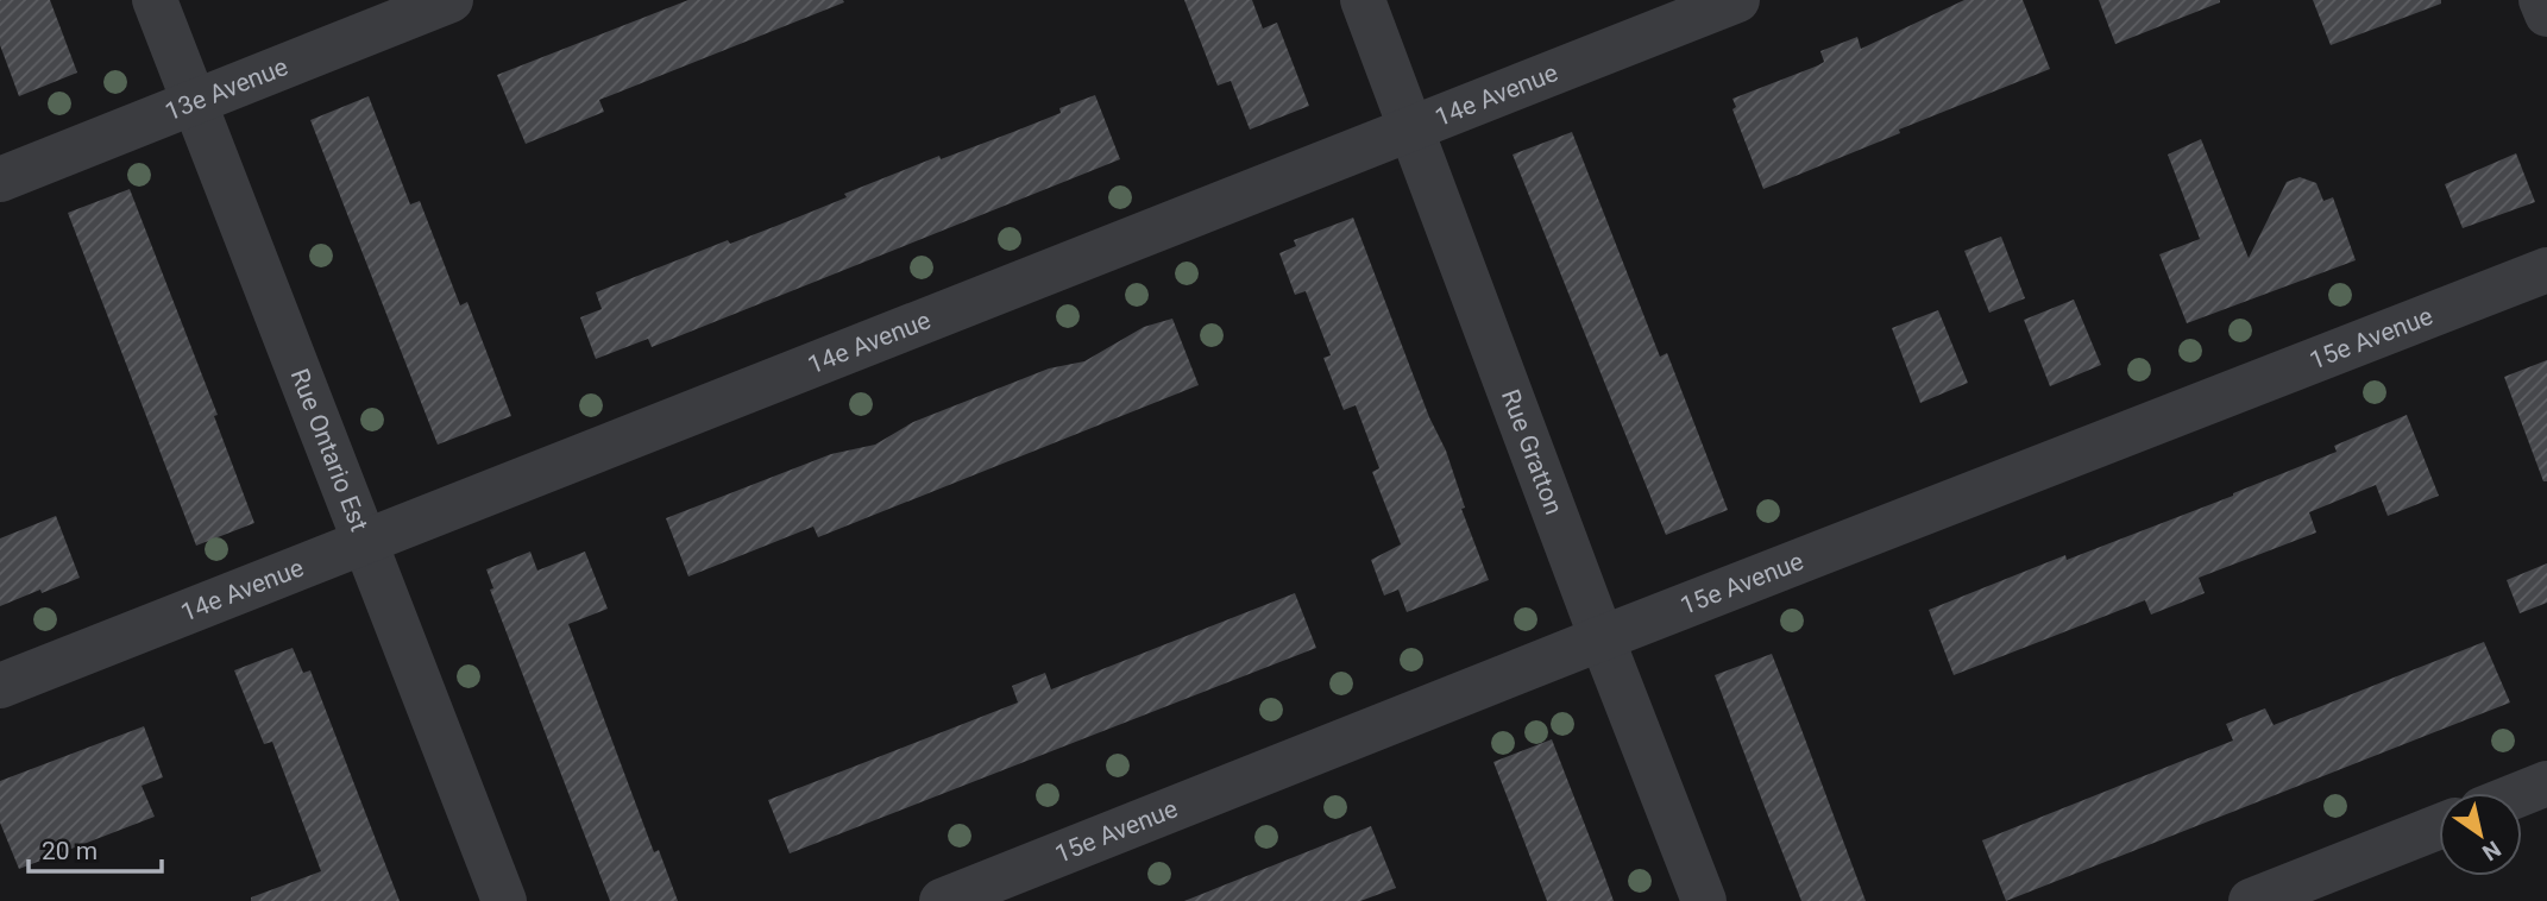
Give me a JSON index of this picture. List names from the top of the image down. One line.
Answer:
{"streets":{"street":["13e Avenue","14e Avenue","15e Avenue","Rue Ontario Est","Rue Gratton"]},"crossings":[["13e Avenue","Rue Ontario Est"],["14e Avenue","Rue Ontario Est"],["14e Avenue","Rue Gratton"],["15e Avenue","Rue Gratton"]],"scale_bar":"20 m","north":"bottom right"}
